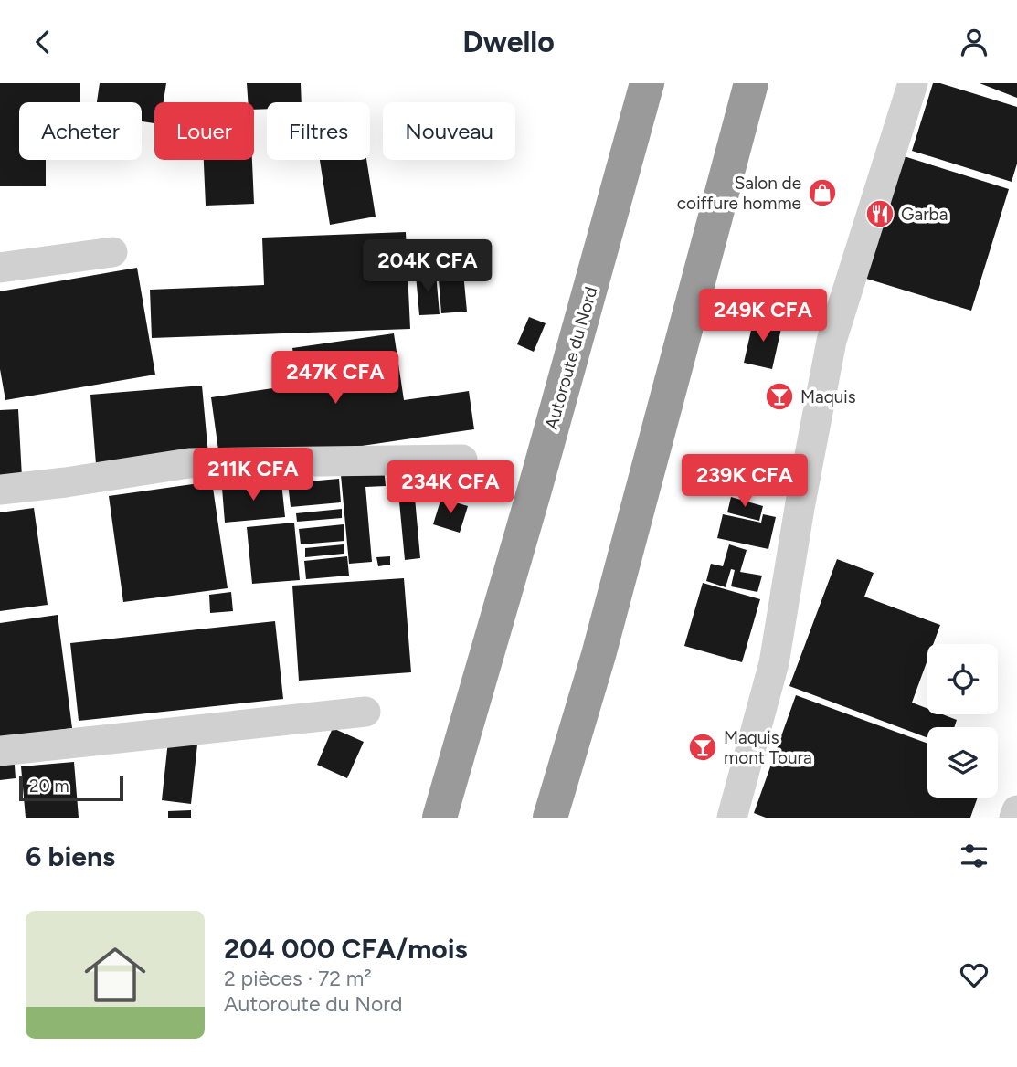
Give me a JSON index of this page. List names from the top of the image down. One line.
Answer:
{"streets":{"highway":["Autoroute du Nord"]},"places":{"shop":["Salon de coiffure homme"],"restaurant":["Garba"],"bar":["Maquis","Maquis mont Toura"]},"scale_bar":"20 m","page":{"header":"Dwello","chip":["Acheter","Louer","Filtres","Nouveau"],"price":["204K CFA","249K CFA","247K CFA","211K CFA","239K CFA","234K CFA"],"scale":"20 m","heading":"6 biens","list":[{"name":"204 000 CFA/mois","note":"2 pièces · 72 m² · Autoroute du Nord"}]}}
